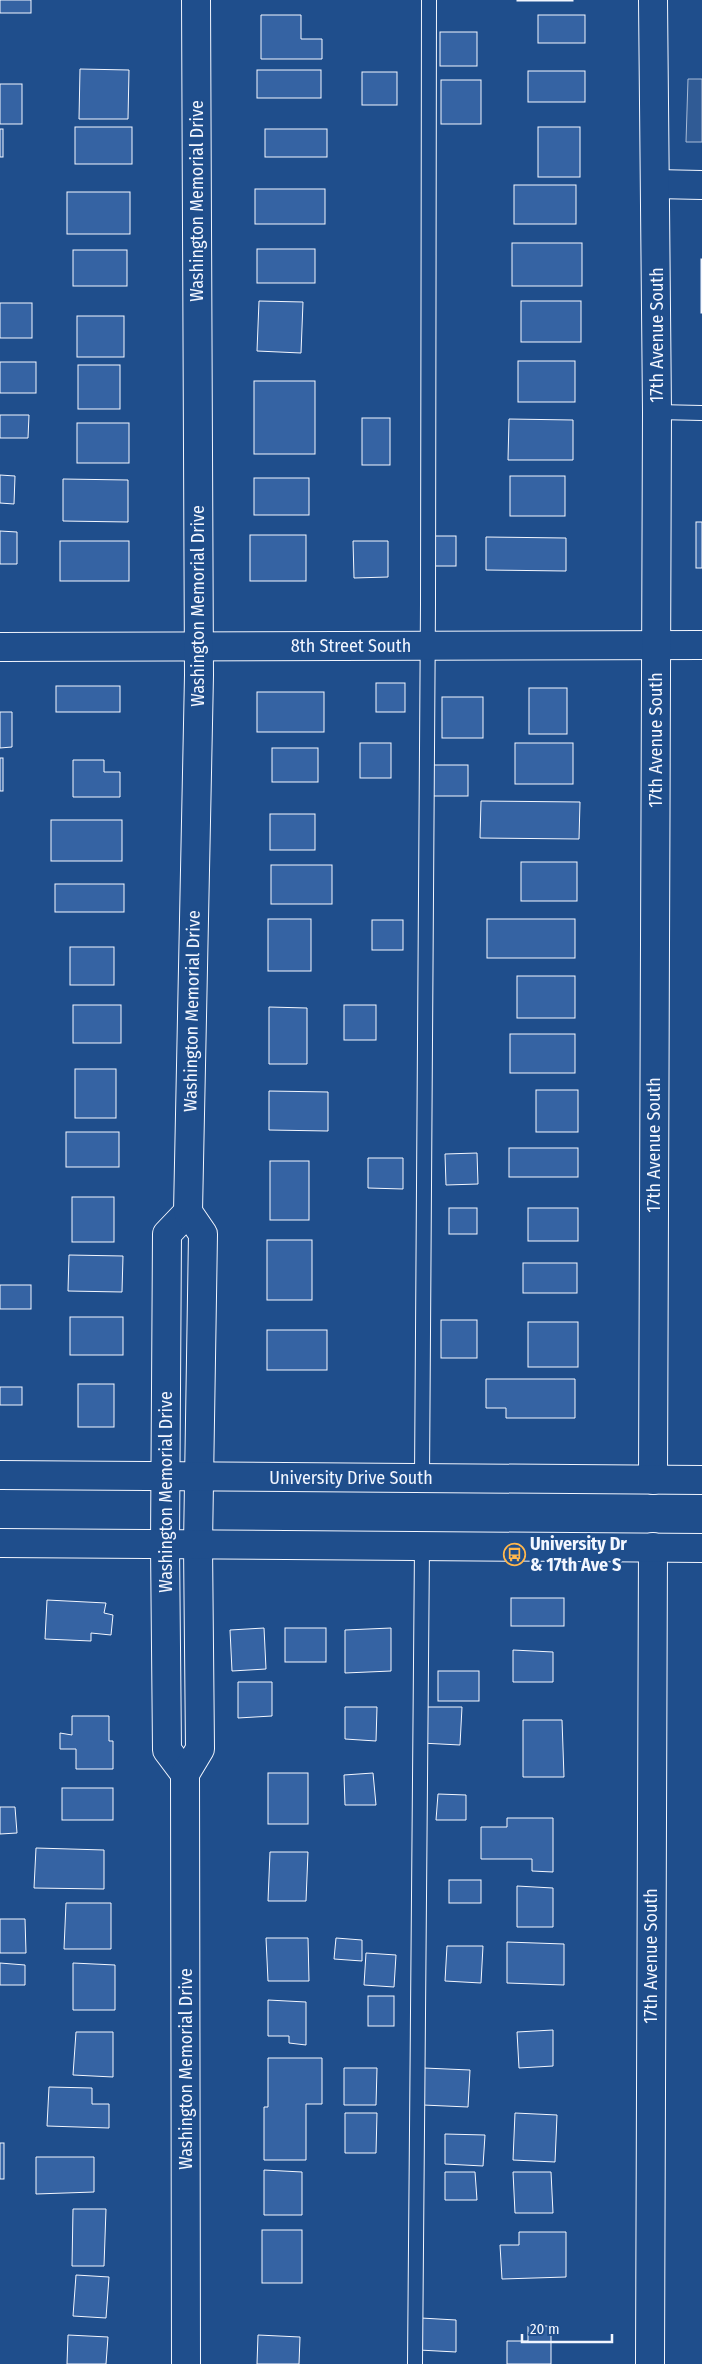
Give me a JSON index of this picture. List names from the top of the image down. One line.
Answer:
{"streets":{"street":["Washington Memorial Drive","17th Avenue South","8th Street South","University Drive South"]},"crossings":[["Washington Memorial Drive","8th Street South"],["Washington Memorial Drive","University Drive South"],["17th Avenue South","8th Street South"],["17th Avenue South","University Drive South"]],"places":{"bus stop":["University Dr & 17th Ave S"]},"scale_bar":"20 m"}
